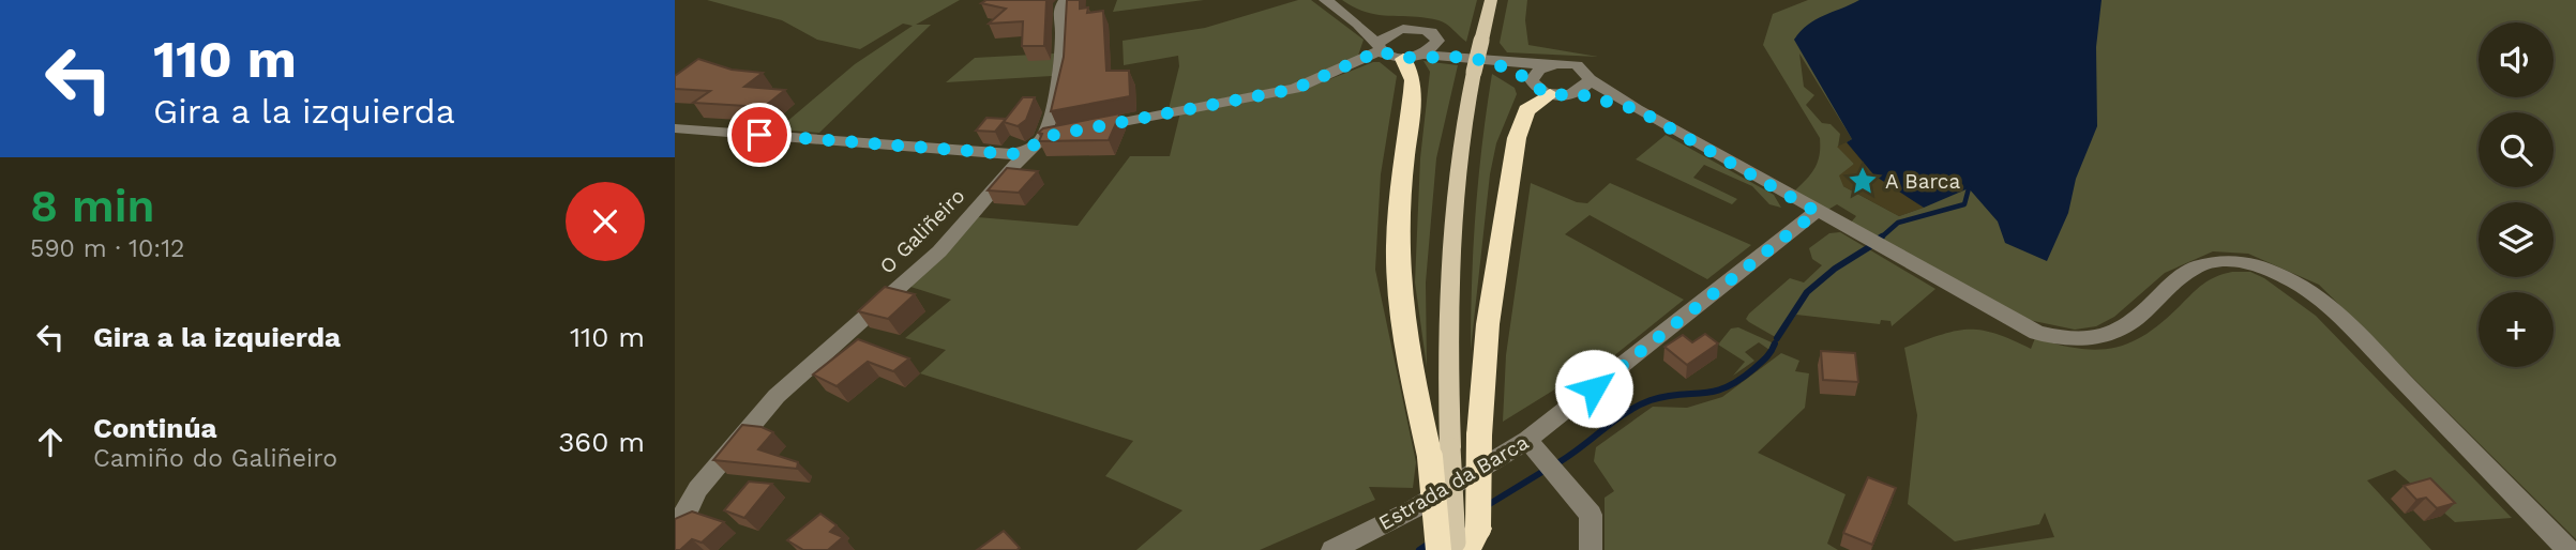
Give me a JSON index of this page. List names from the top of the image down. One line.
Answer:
{"streets":{"street":["O Galiñeiro","Estrada da Barca"]},"places":{"place":["A Barca"]},"page":{"turn":["110 m","Gira a la izquierda"],"map_buttons":"+","heading":["8 min","590 m · 10:12"],"list":[{"name":"Gira a la izquierda","value":"110 m"},{"name":"Continúa","note":"Camiño do Galiñeiro","value":"360 m"}]}}
